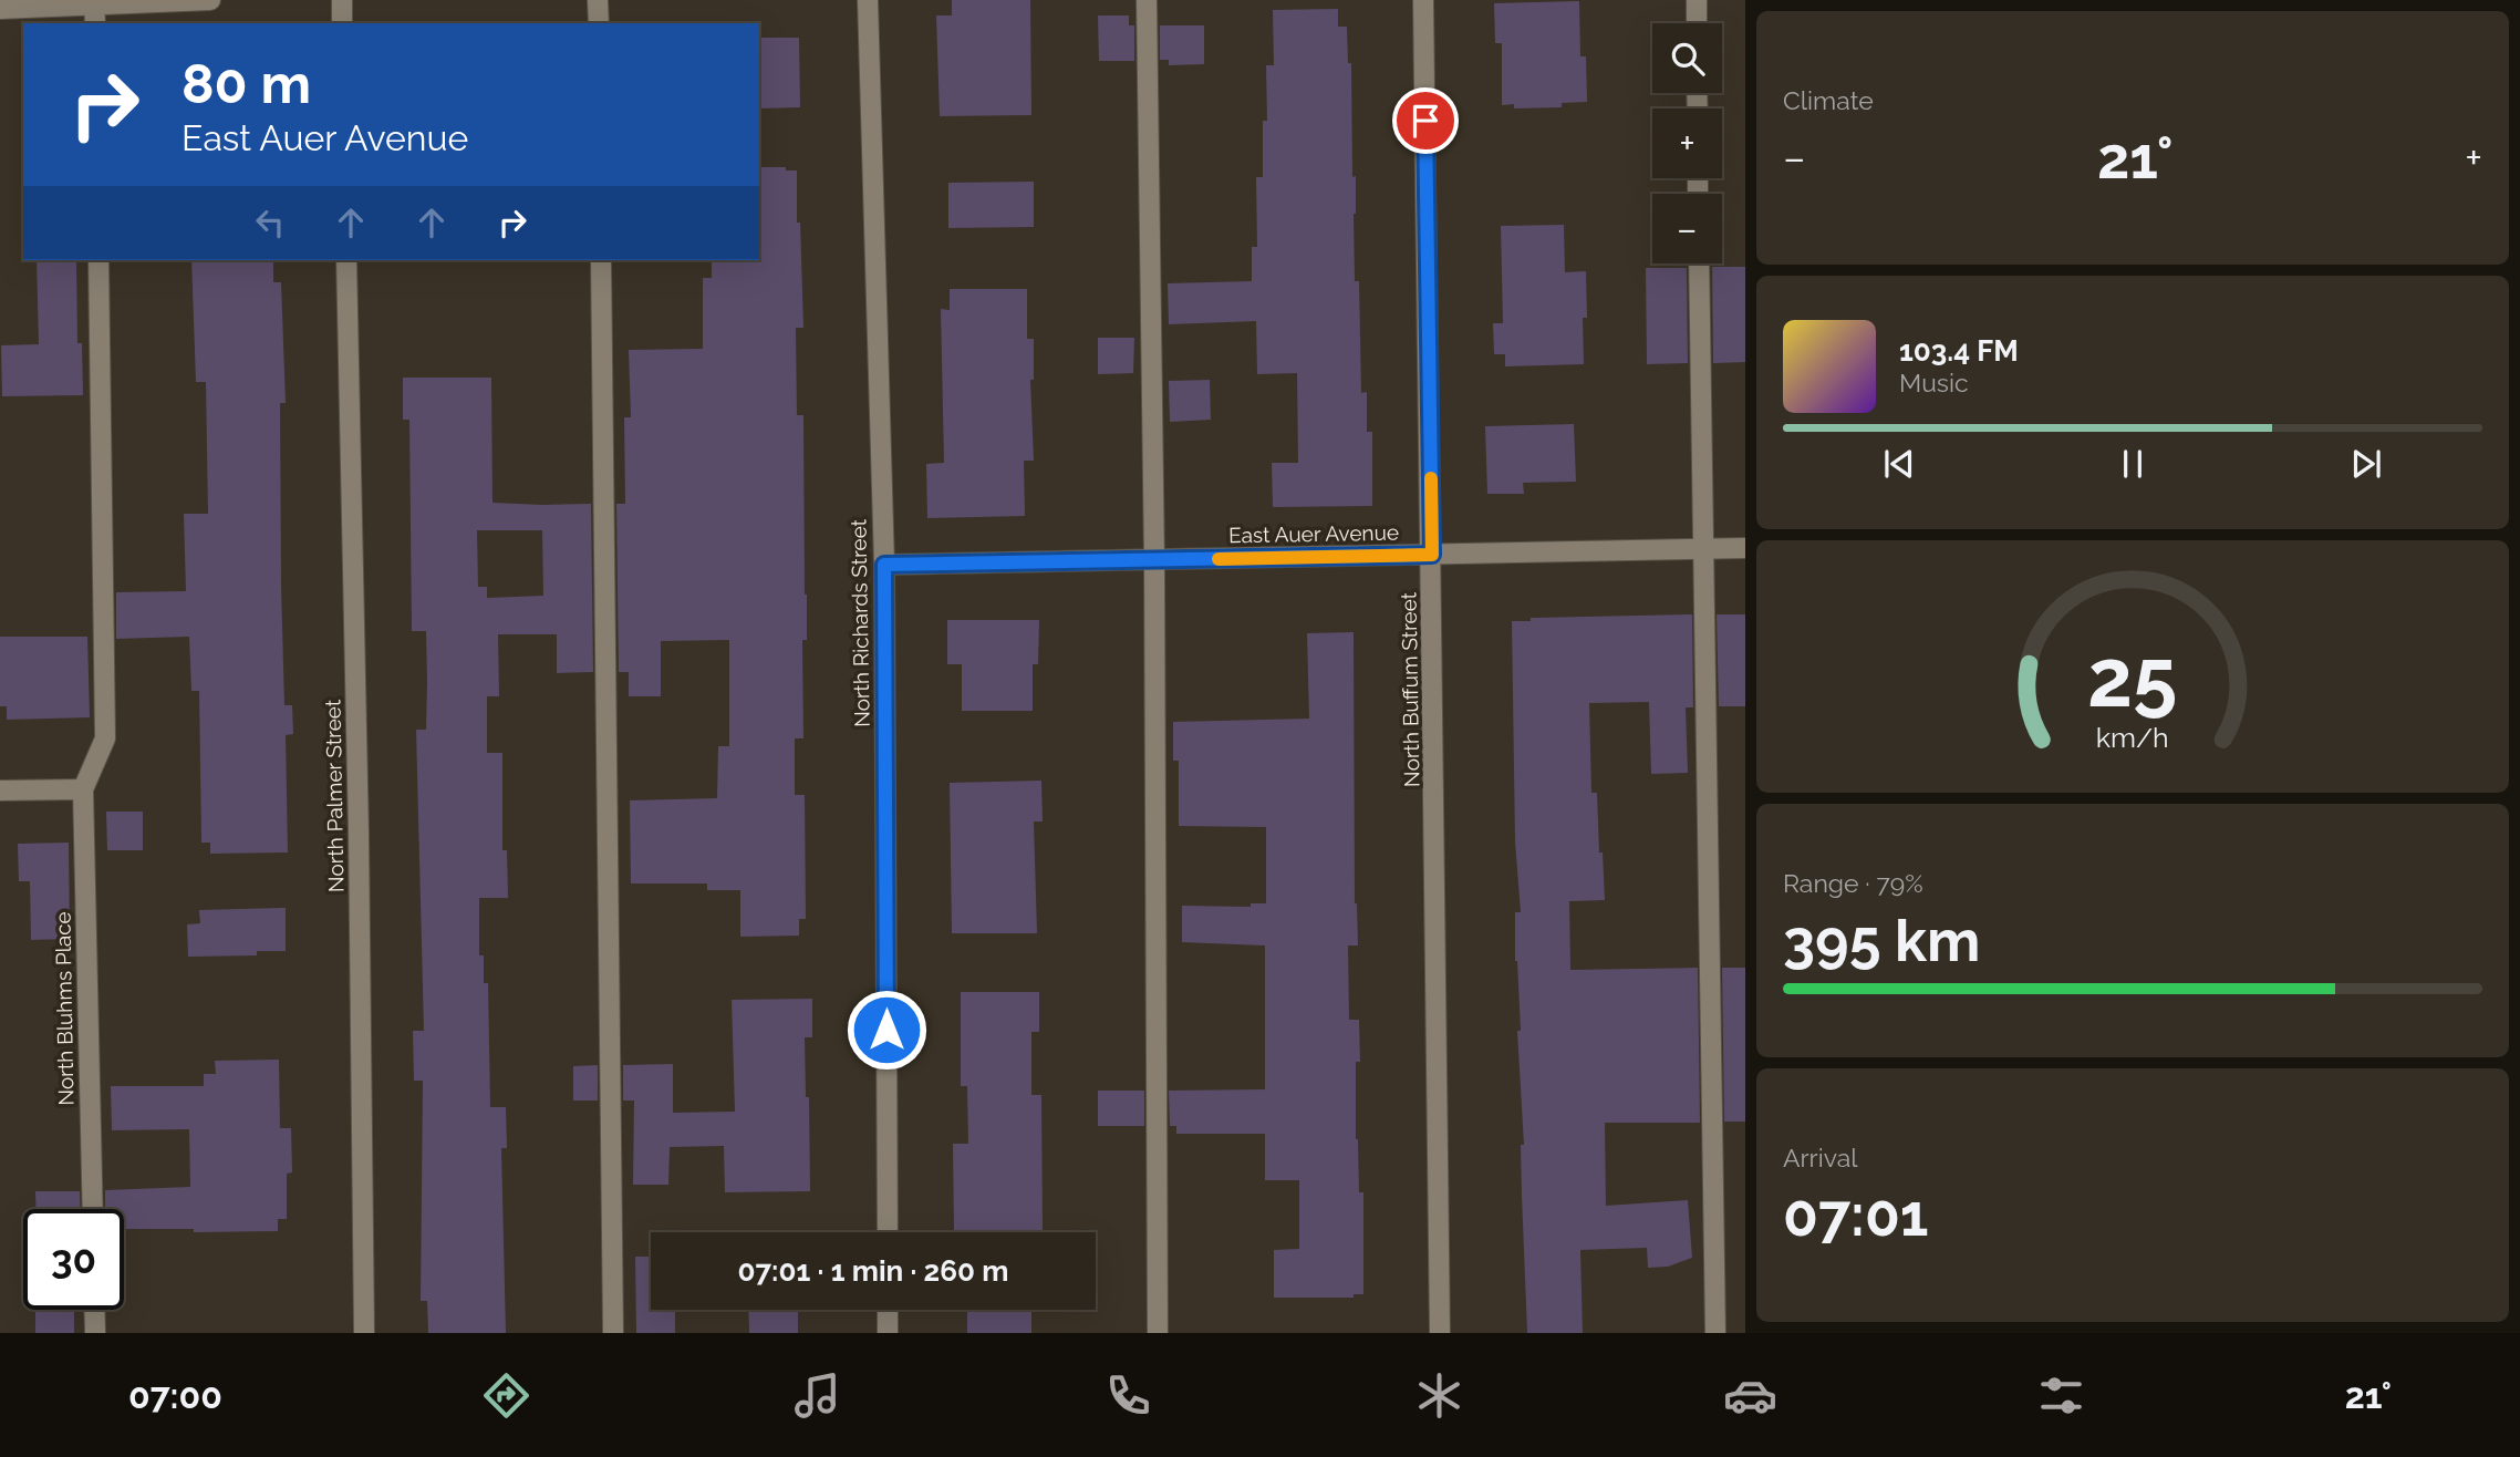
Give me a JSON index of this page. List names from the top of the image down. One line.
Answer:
{"streets":{"street":["East Auer Avenue","North Richards Street","North Buffum Street","North Palmer Street","North Bluhms Place"]},"crossings":[["East Auer Avenue","North Richards Street"],["East Auer Avenue","North Buffum Street"]],"page":{"tile":["Climate",["Range · 79%","395 km"],["Arrival","07:01"]],"map_buttons":["+","−"],"turn":["80 m","East Auer Avenue"],"heat":["−","21°","+"],"song":["103.4 FM","Music"],"limit":"30","trip":"07:01 · 1 min · 260 m","tabs":["07:00","21°"],"gauge":["25","km/h"]}}
